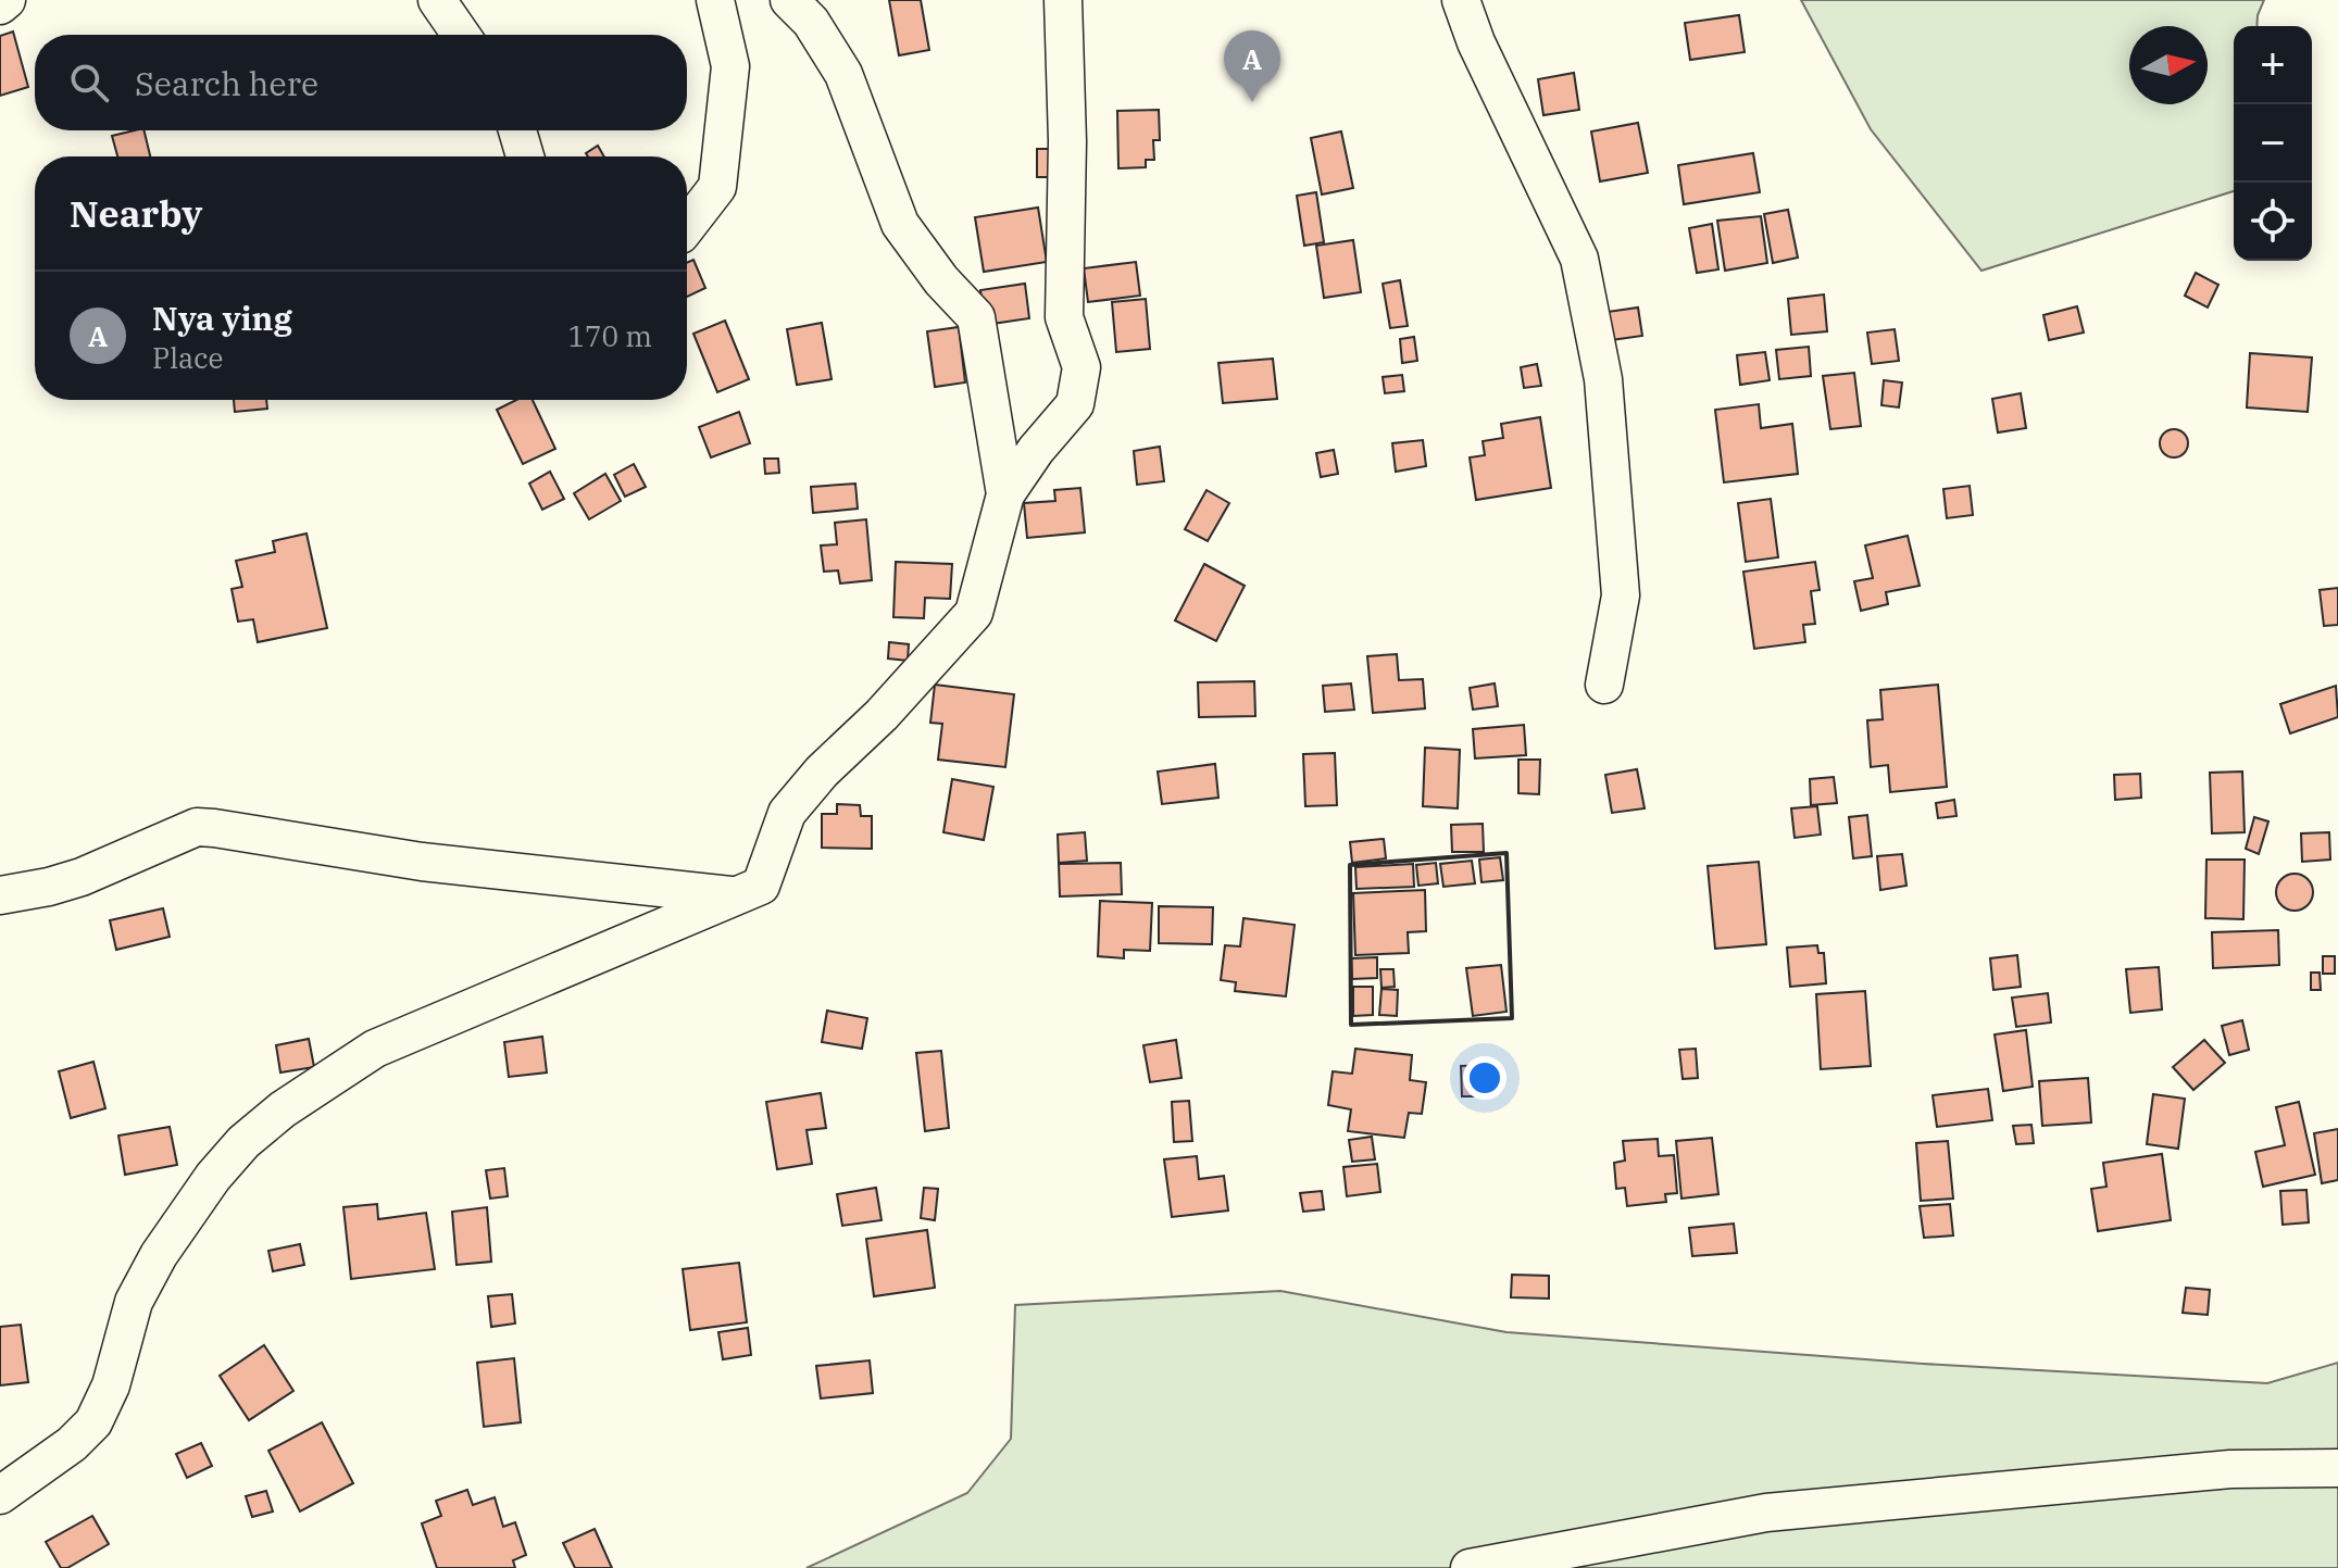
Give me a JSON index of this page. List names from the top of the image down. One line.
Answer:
{"north":"right","page":{"map_buttons":["+","−"],"pins":"A","search":"Search here","heading":"Nearby","list":[{"mark":"A","name":"Nya ying","note":"Place","value":"170 m"}]}}
